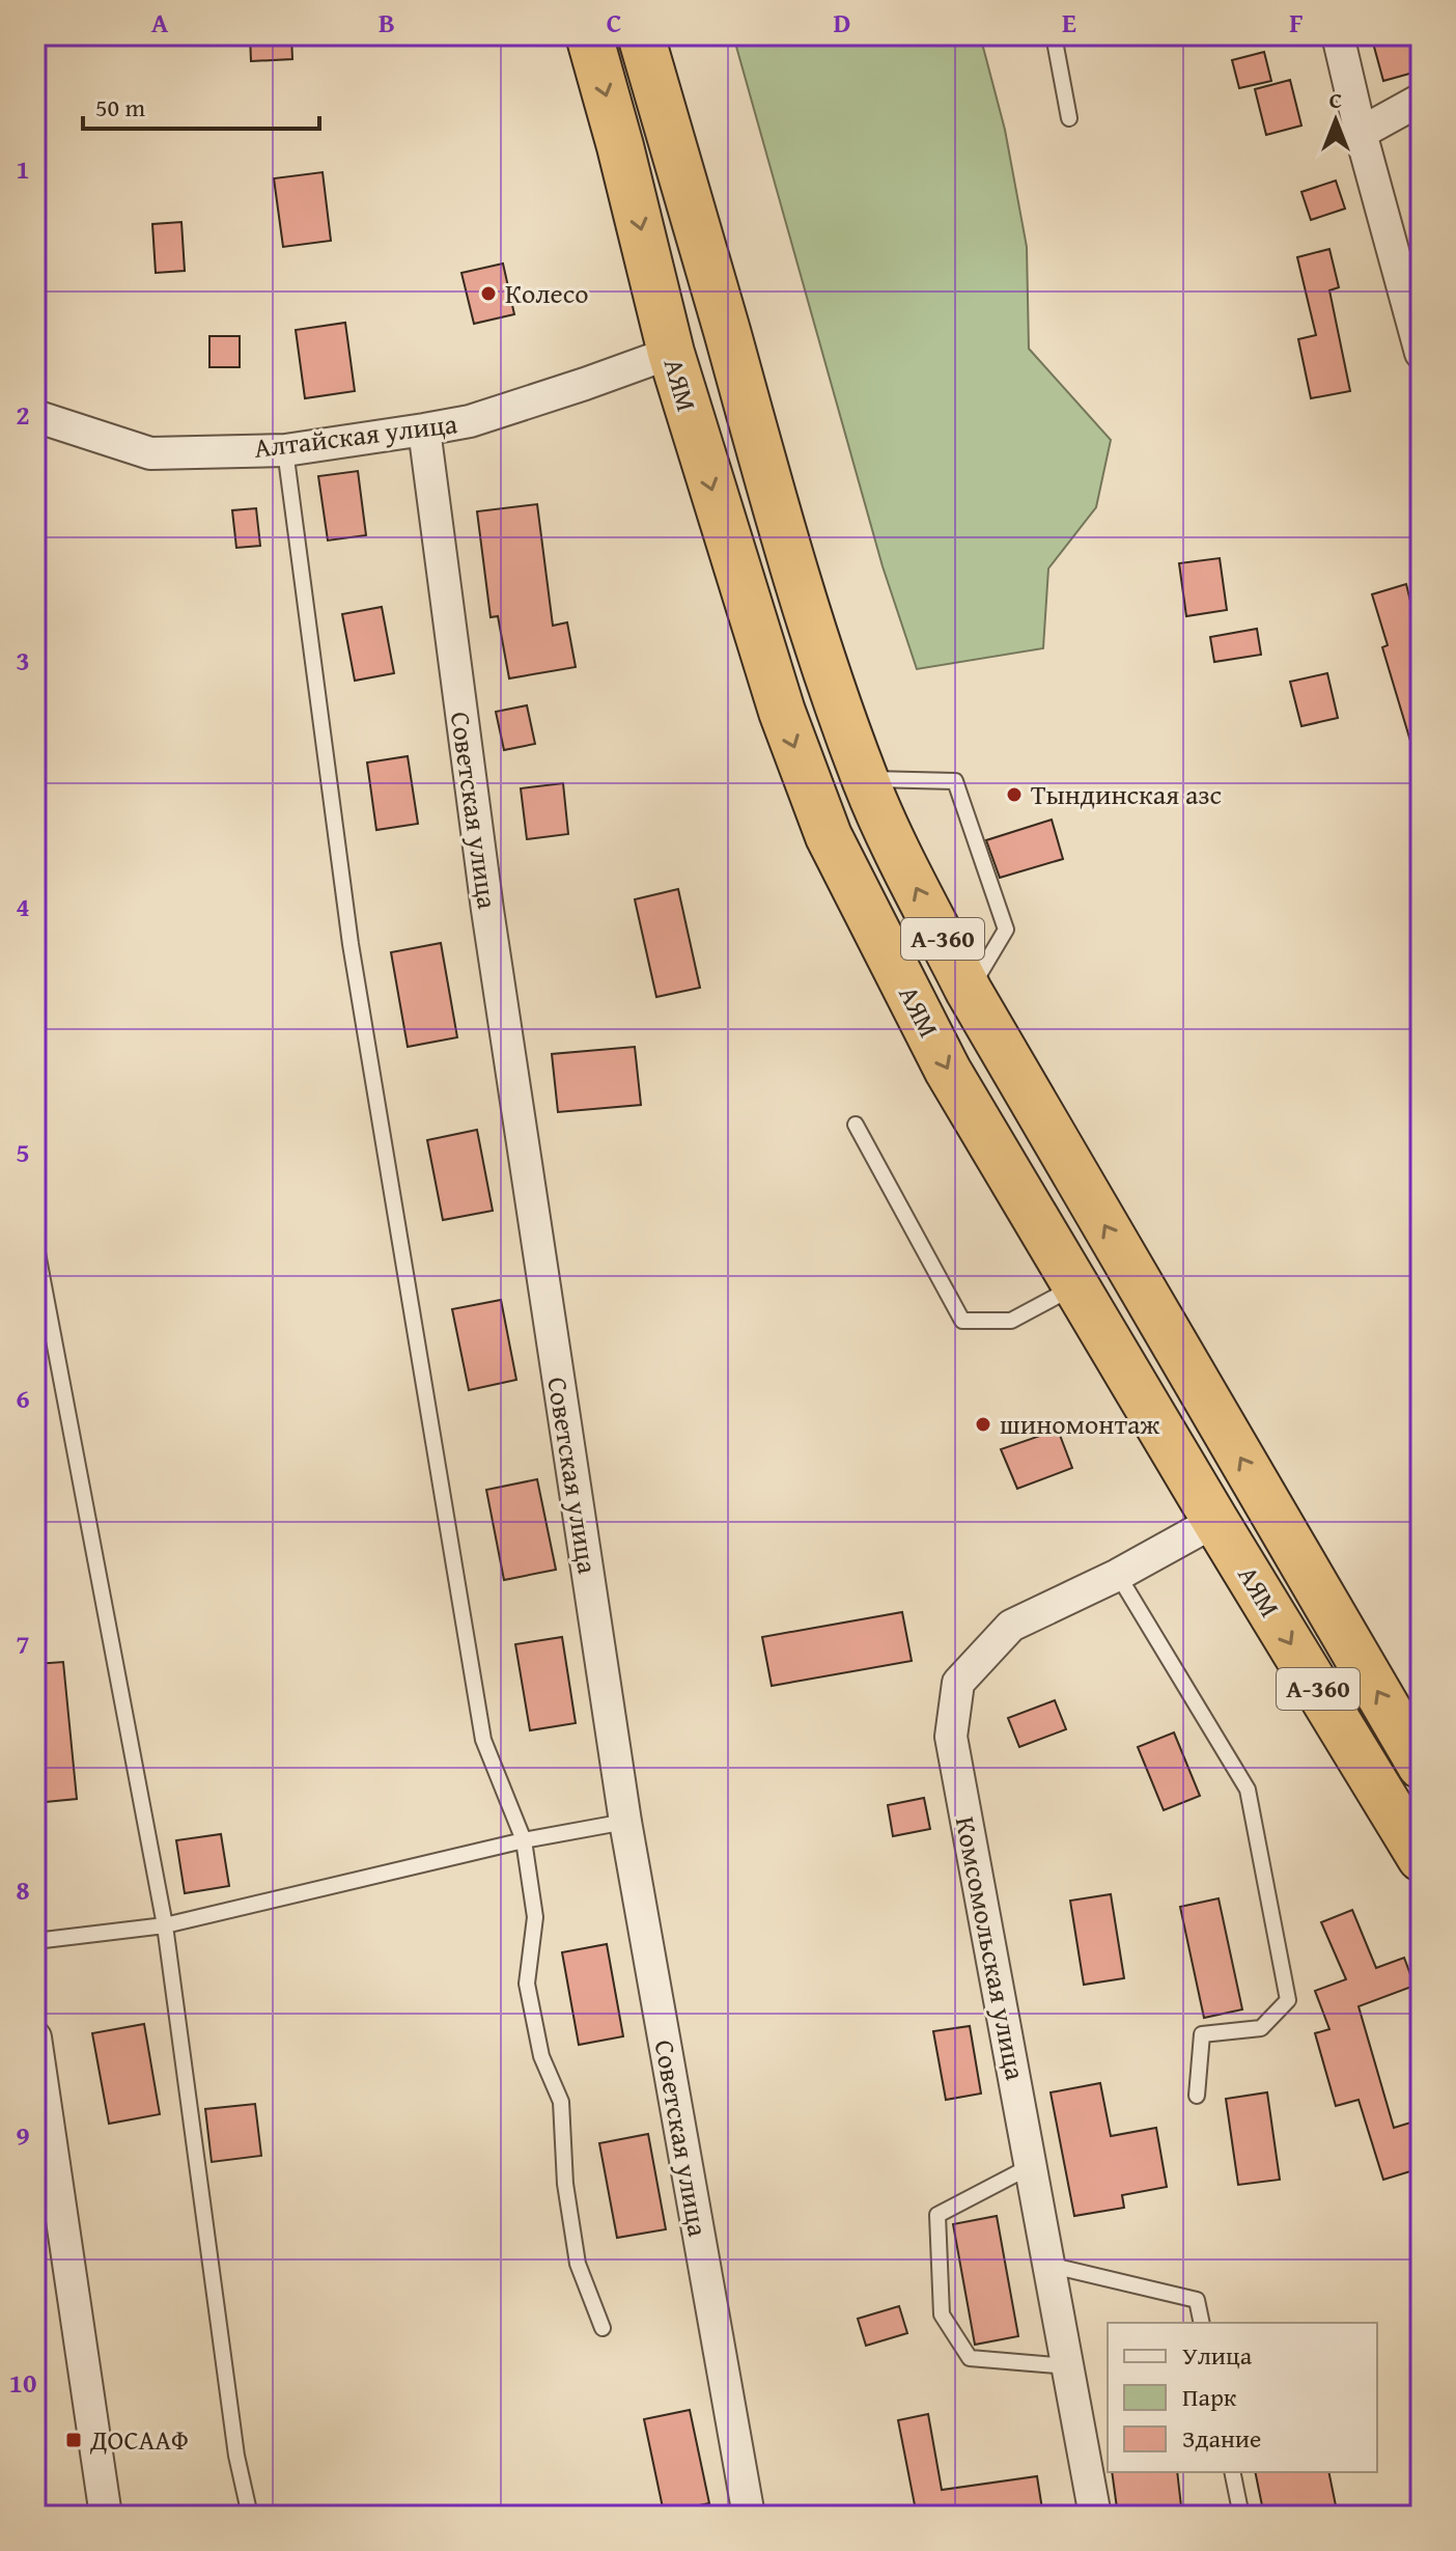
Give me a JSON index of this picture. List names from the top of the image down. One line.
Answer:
{"streets":{"highway":["АЯМ","А-360"],"street":["Алтайская улица","Советская улица","Комсомольская улица"]},"crossings":[["АЯМ","Алтайская улица"],["АЯМ","Комсомольская улица"],["Алтайская улица","Советская улица"]],"places":{"other":["Колесо","Тындинская азс","шиномонтаж"],"transit":["ДОСААФ"]},"legend":["Улица","Парк","Здание"],"scale_bar":"50 m","north":"top","grid":{"columns":["A","B","C","D","E","F"],"rows":["1","2","3","4","5","6","7","8","9","10"]}}
